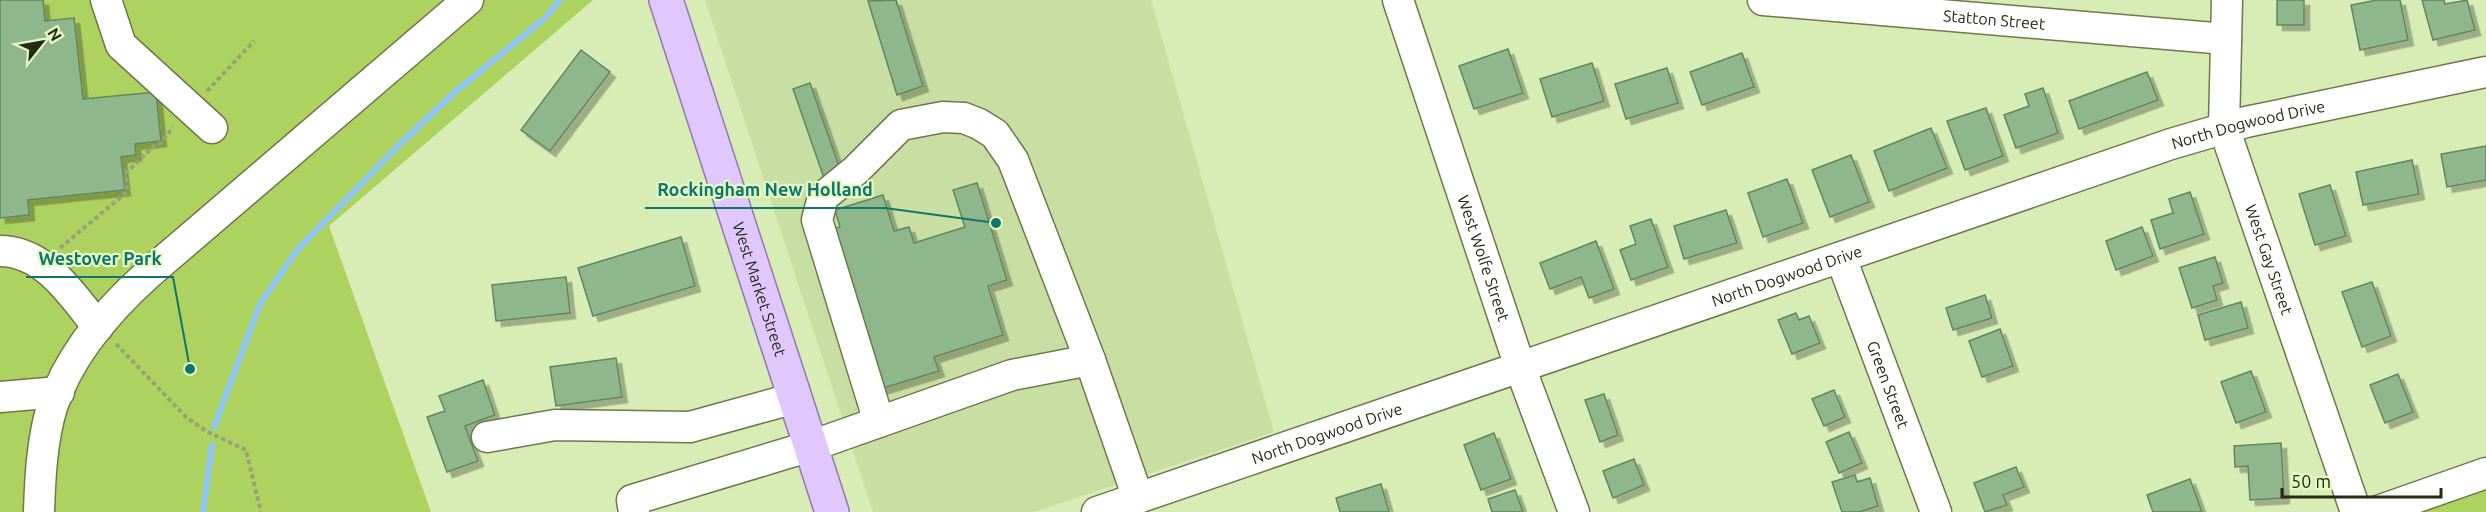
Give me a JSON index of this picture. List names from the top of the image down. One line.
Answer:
{"streets":{"main road":["West Market Street"],"street":["Statton Street","North Dogwood Drive","West Wolfe Street","West Gay Street","Green Street"]},"crossings":[["Statton Street","West Gay Street"],["North Dogwood Drive","West Wolfe Street"],["North Dogwood Drive","West Gay Street"],["North Dogwood Drive","Green Street"]],"places":["Rockingham New Holland","Westover Park"],"scale_bar":"50 m","north":"top right"}
